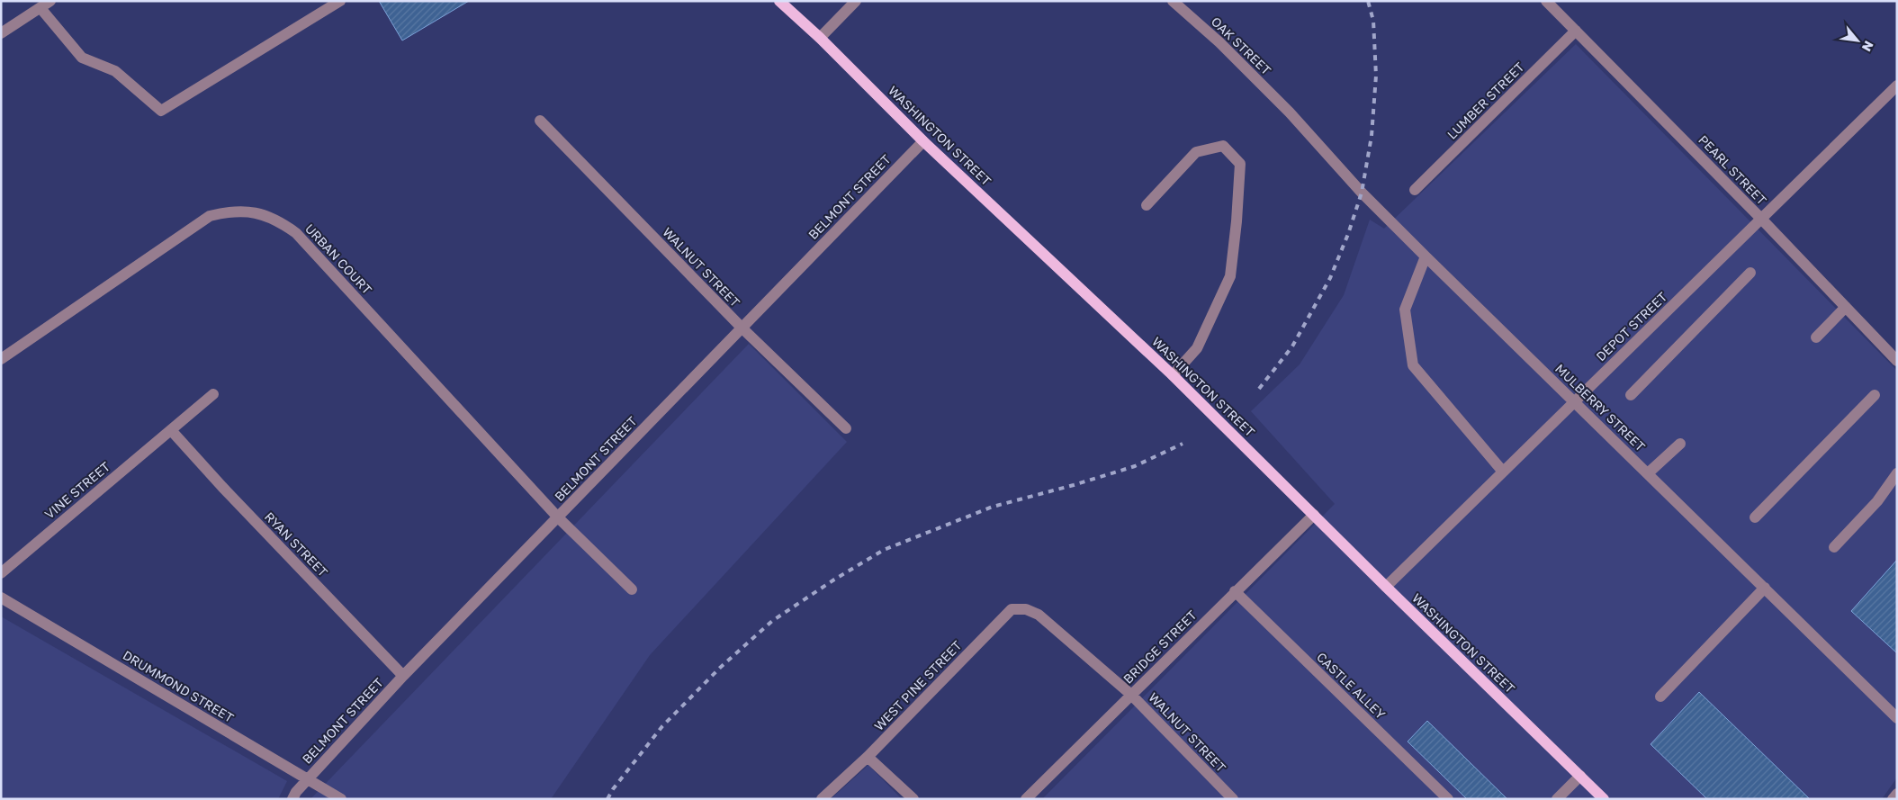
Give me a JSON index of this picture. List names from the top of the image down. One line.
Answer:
{"streets":{"main road":["WASHINGTON STREET"],"street":["OAK STREET","LUMBER STREET","PEARL STREET","BELMONT STREET","URBAN COURT","WALNUT STREET","DEPOT STREET","MULBERRY STREET","VINE STREET","RYAN STREET","BRIDGE STREET","WEST PINE STREET","CASTLE ALLEY","DRUMMOND STREET"]},"crossings":[["OAK STREET","MULBERRY STREET"],["LUMBER STREET","PEARL STREET"],["WASHINGTON STREET","BELMONT STREET"],["WASHINGTON STREET","DEPOT STREET"],["WASHINGTON STREET","BRIDGE STREET"],["PEARL STREET","DEPOT STREET"],["BELMONT STREET","URBAN COURT"],["BELMONT STREET","WALNUT STREET"],["BELMONT STREET","RYAN STREET"],["BELMONT STREET","DRUMMOND STREET"],["WALNUT STREET","BRIDGE STREET"],["WALNUT STREET","WEST PINE STREET"],["DEPOT STREET","MULBERRY STREET"],["VINE STREET","RYAN STREET"],["BRIDGE STREET","CASTLE ALLEY"]],"north":"bottom right"}
